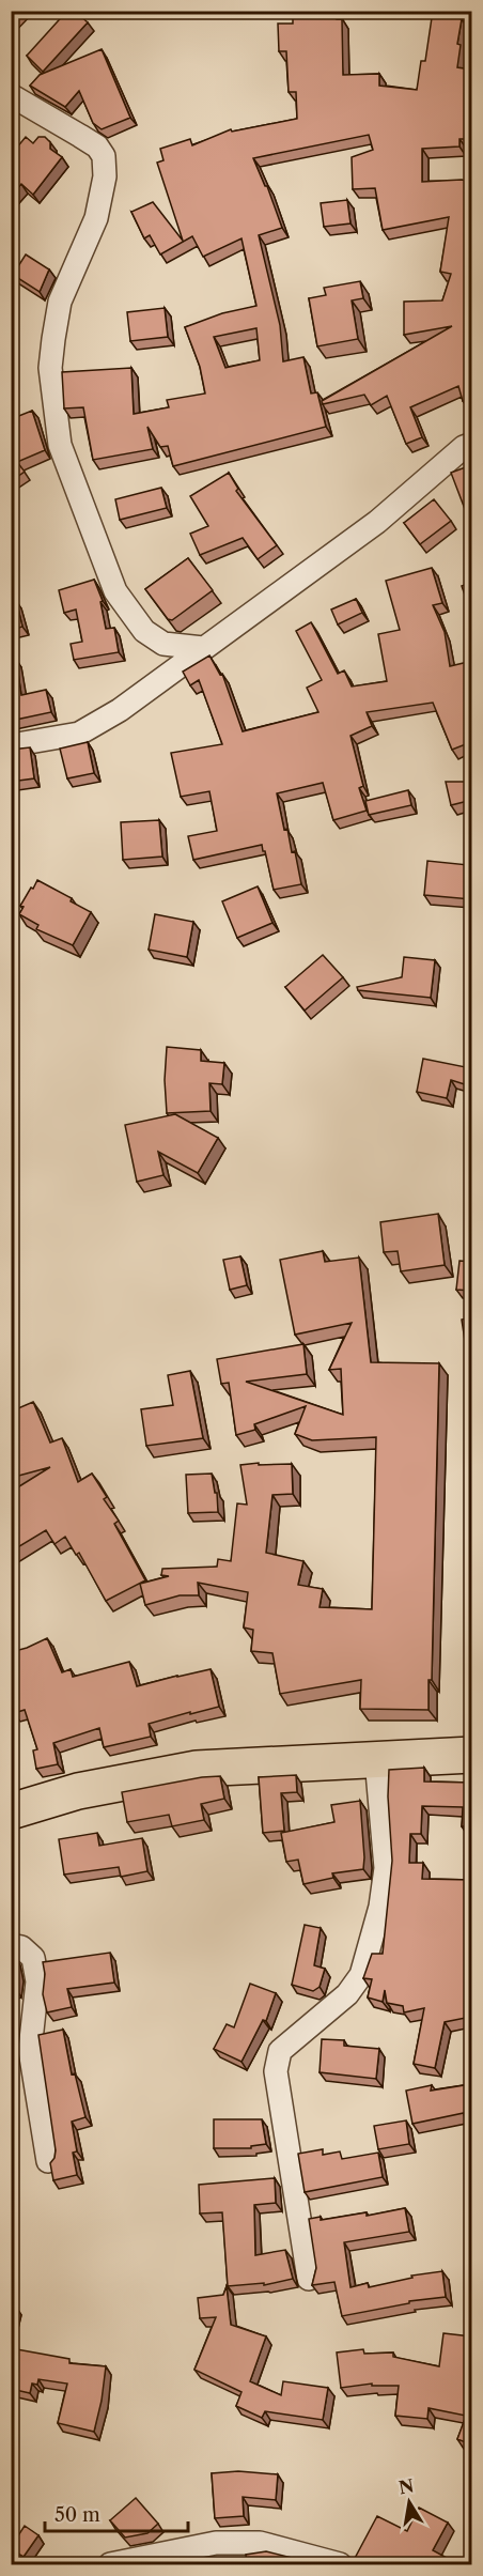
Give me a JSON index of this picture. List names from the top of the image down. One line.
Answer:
{"scale_bar":"50 m","north":"top"}
